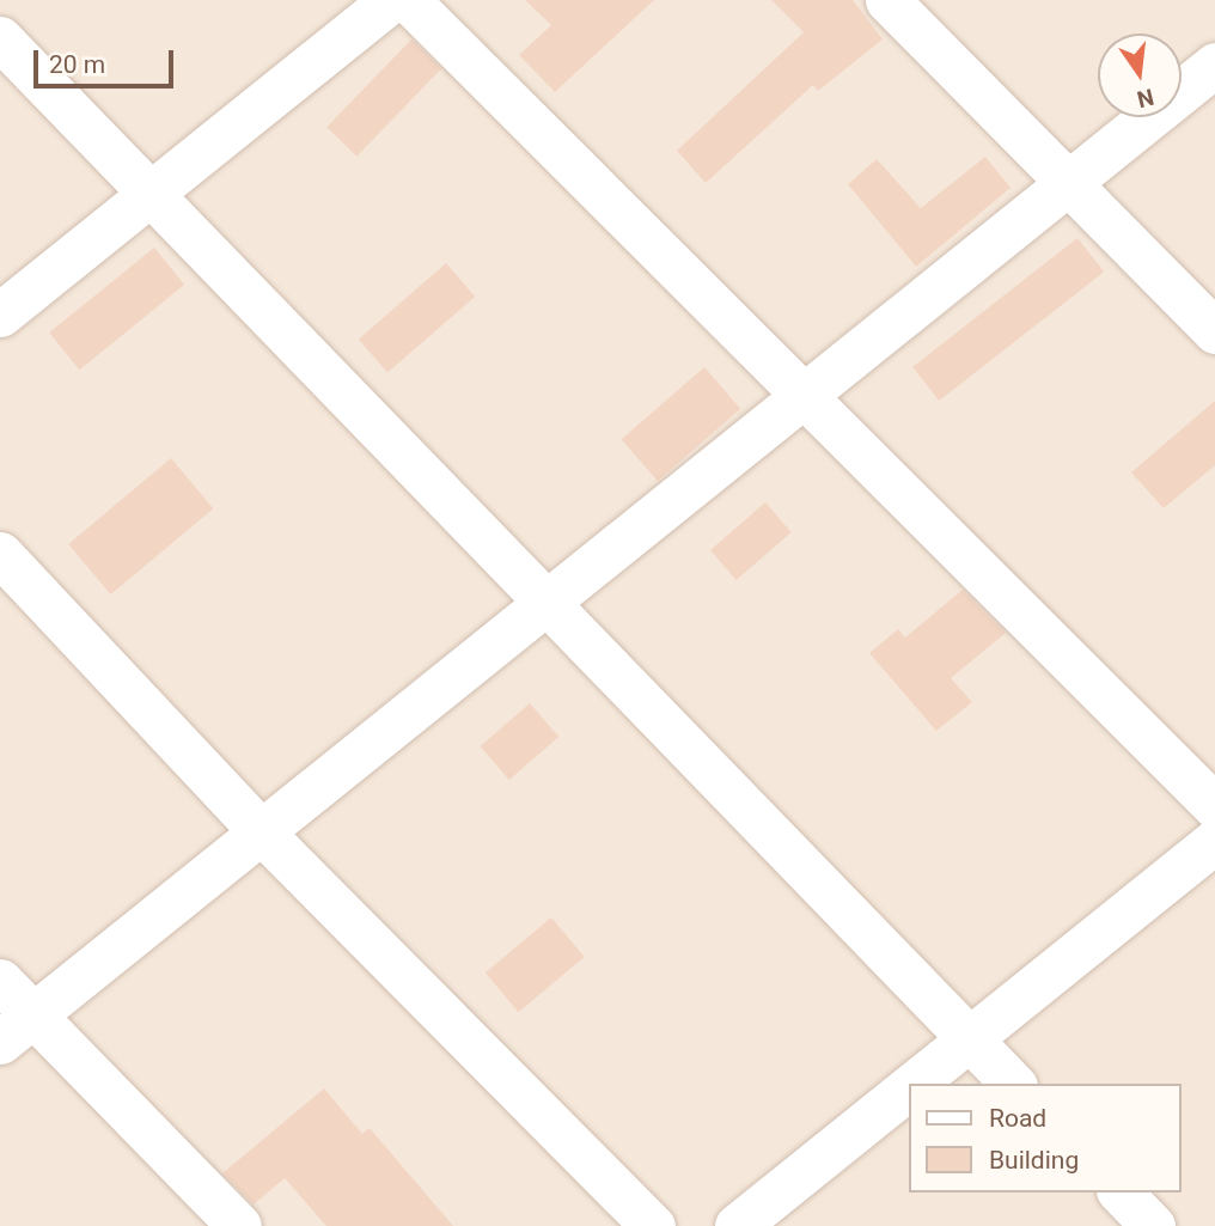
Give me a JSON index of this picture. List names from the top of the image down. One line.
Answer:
{"legend":["Road","Building"],"scale_bar":"20 m","north":"bottom"}
